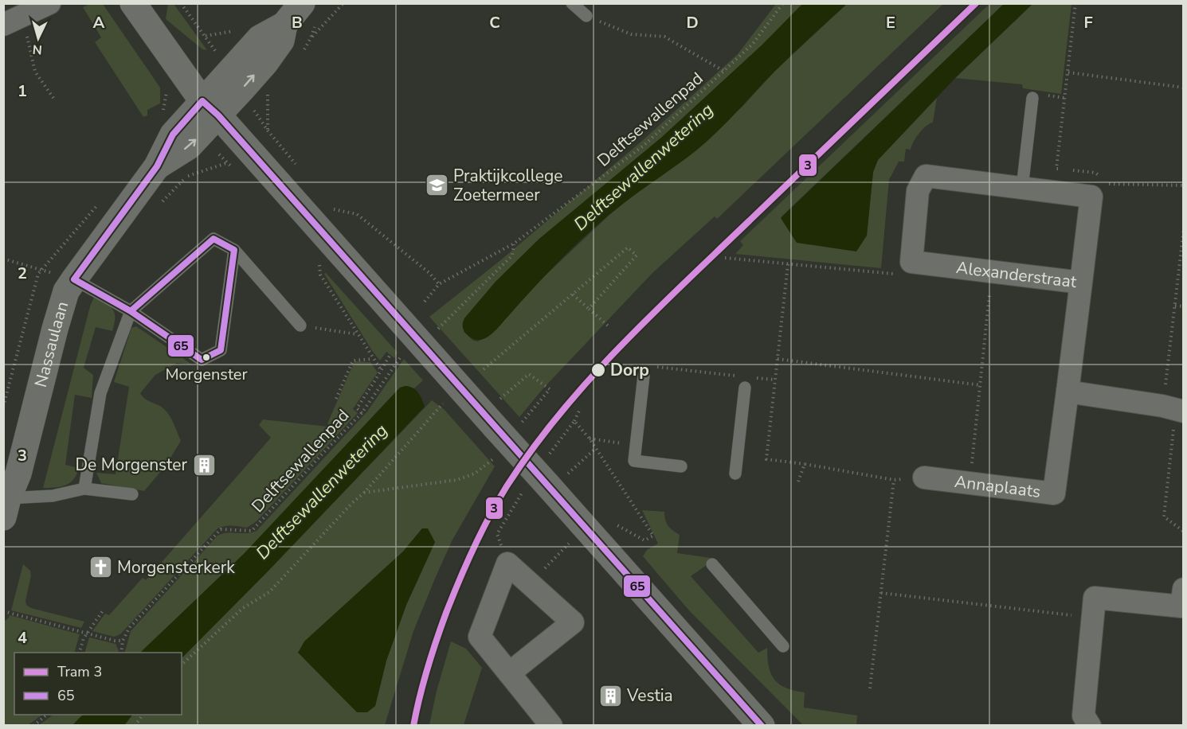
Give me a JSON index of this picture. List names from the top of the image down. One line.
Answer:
{"streets":{"street":["Alexanderstraat","Nassaulaan","Annaplaats"],"path":["Delftsewallenpad"]},"crossings":[["Alexanderstraat","Annaplaats"]],"water":["Delftsewallenwetering"],"places":{"school or university":["Praktijkcollege Zoetermeer"],"other":["Morgenster","Dorp"],"building":["De Morgenster","Vestia"],"church":["Morgensterkerk"]},"lines":["tram line 3","transit line 65"],"legend":["Tram 3","65"],"north":"bottom","grid":{"columns":["A","B","C","D","E","F"],"rows":["1","2","3","4"]}}
